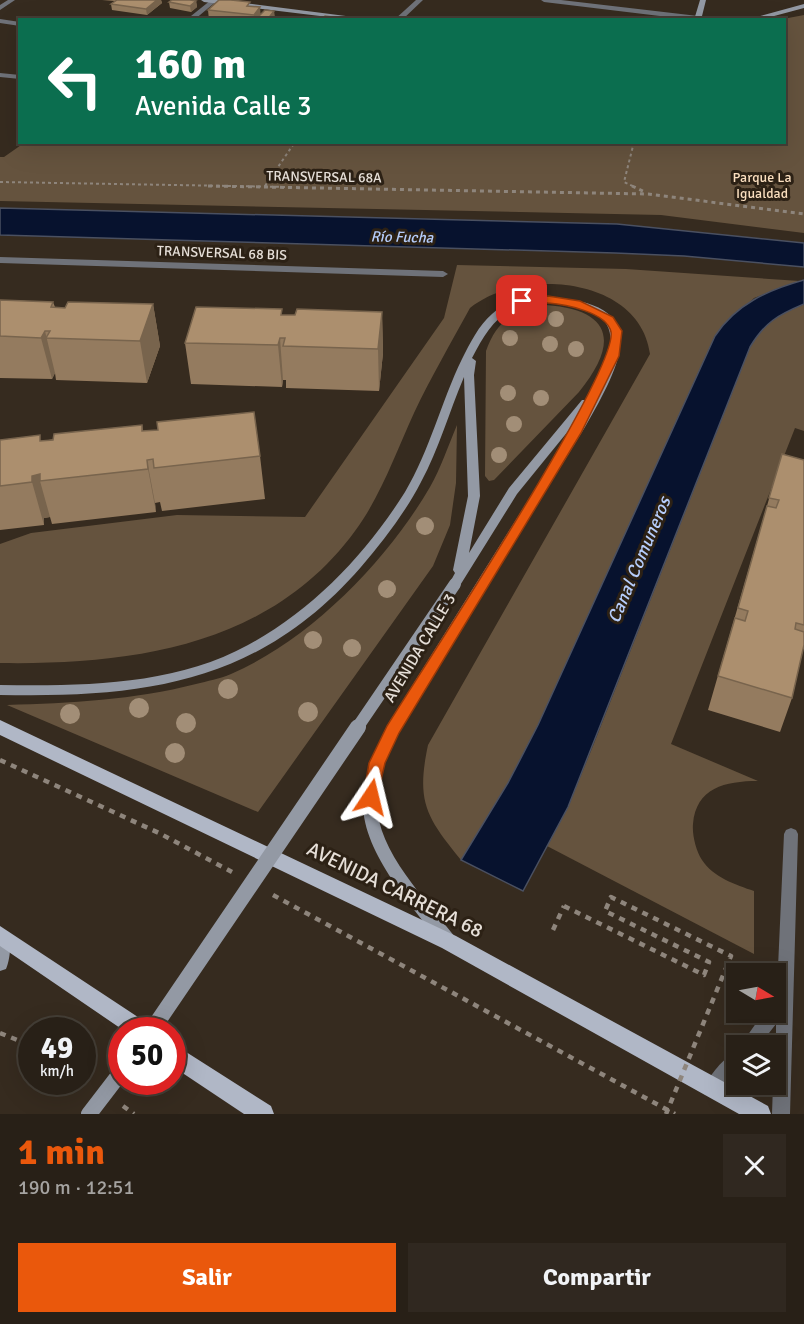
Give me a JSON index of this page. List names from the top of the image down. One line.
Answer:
{"streets":{"main road":["AVENIDA CALLE 3","AVENIDA CARRERA 68"],"street":["TRANSVERSAL 68 BIS"],"path":["TRANSVERSAL 68A"]},"crossings":[["AVENIDA CALLE 3","AVENIDA CARRERA 68"]],"water":["Río Fucha","Canal Comuneros"],"parks":["Parque La Igualdad"],"north":"right","page":{"turn":["160 m","Avenida Calle 3"],"speed":"49 km/h","limit":"50","heading":["1 min","190 m · 12:51"],"buttons":["Salir","Compartir"]}}
